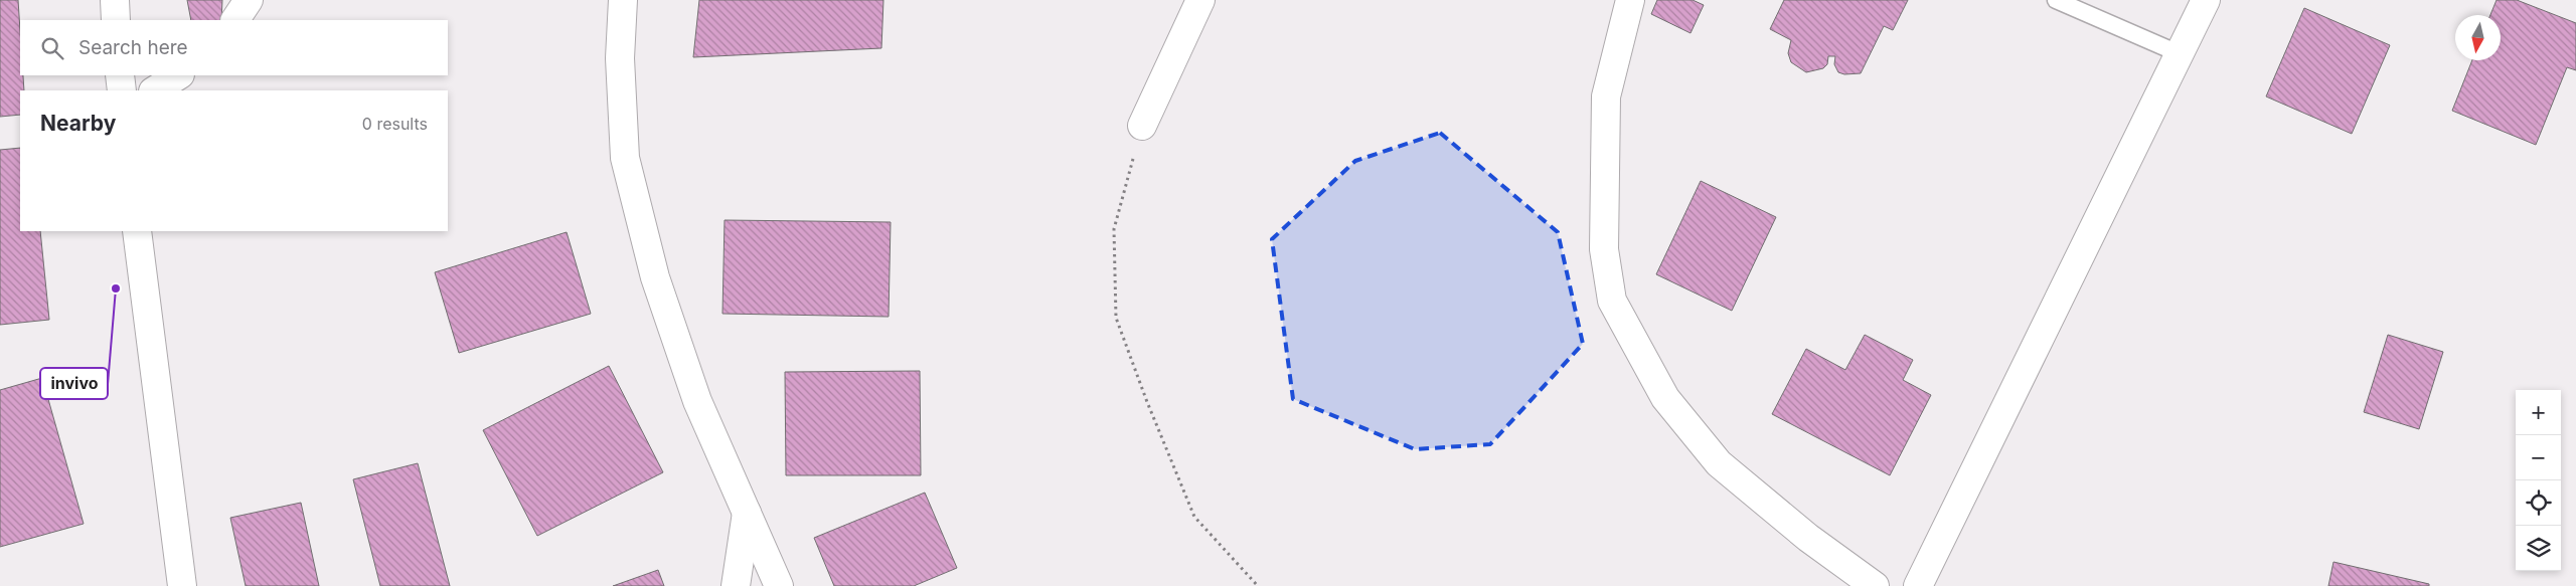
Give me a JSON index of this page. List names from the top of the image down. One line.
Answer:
{"places":["invivo"],"north":"bottom","page":{"search":"Search here","heading":["Nearby","0 results"],"map_buttons":["+","−"]}}
